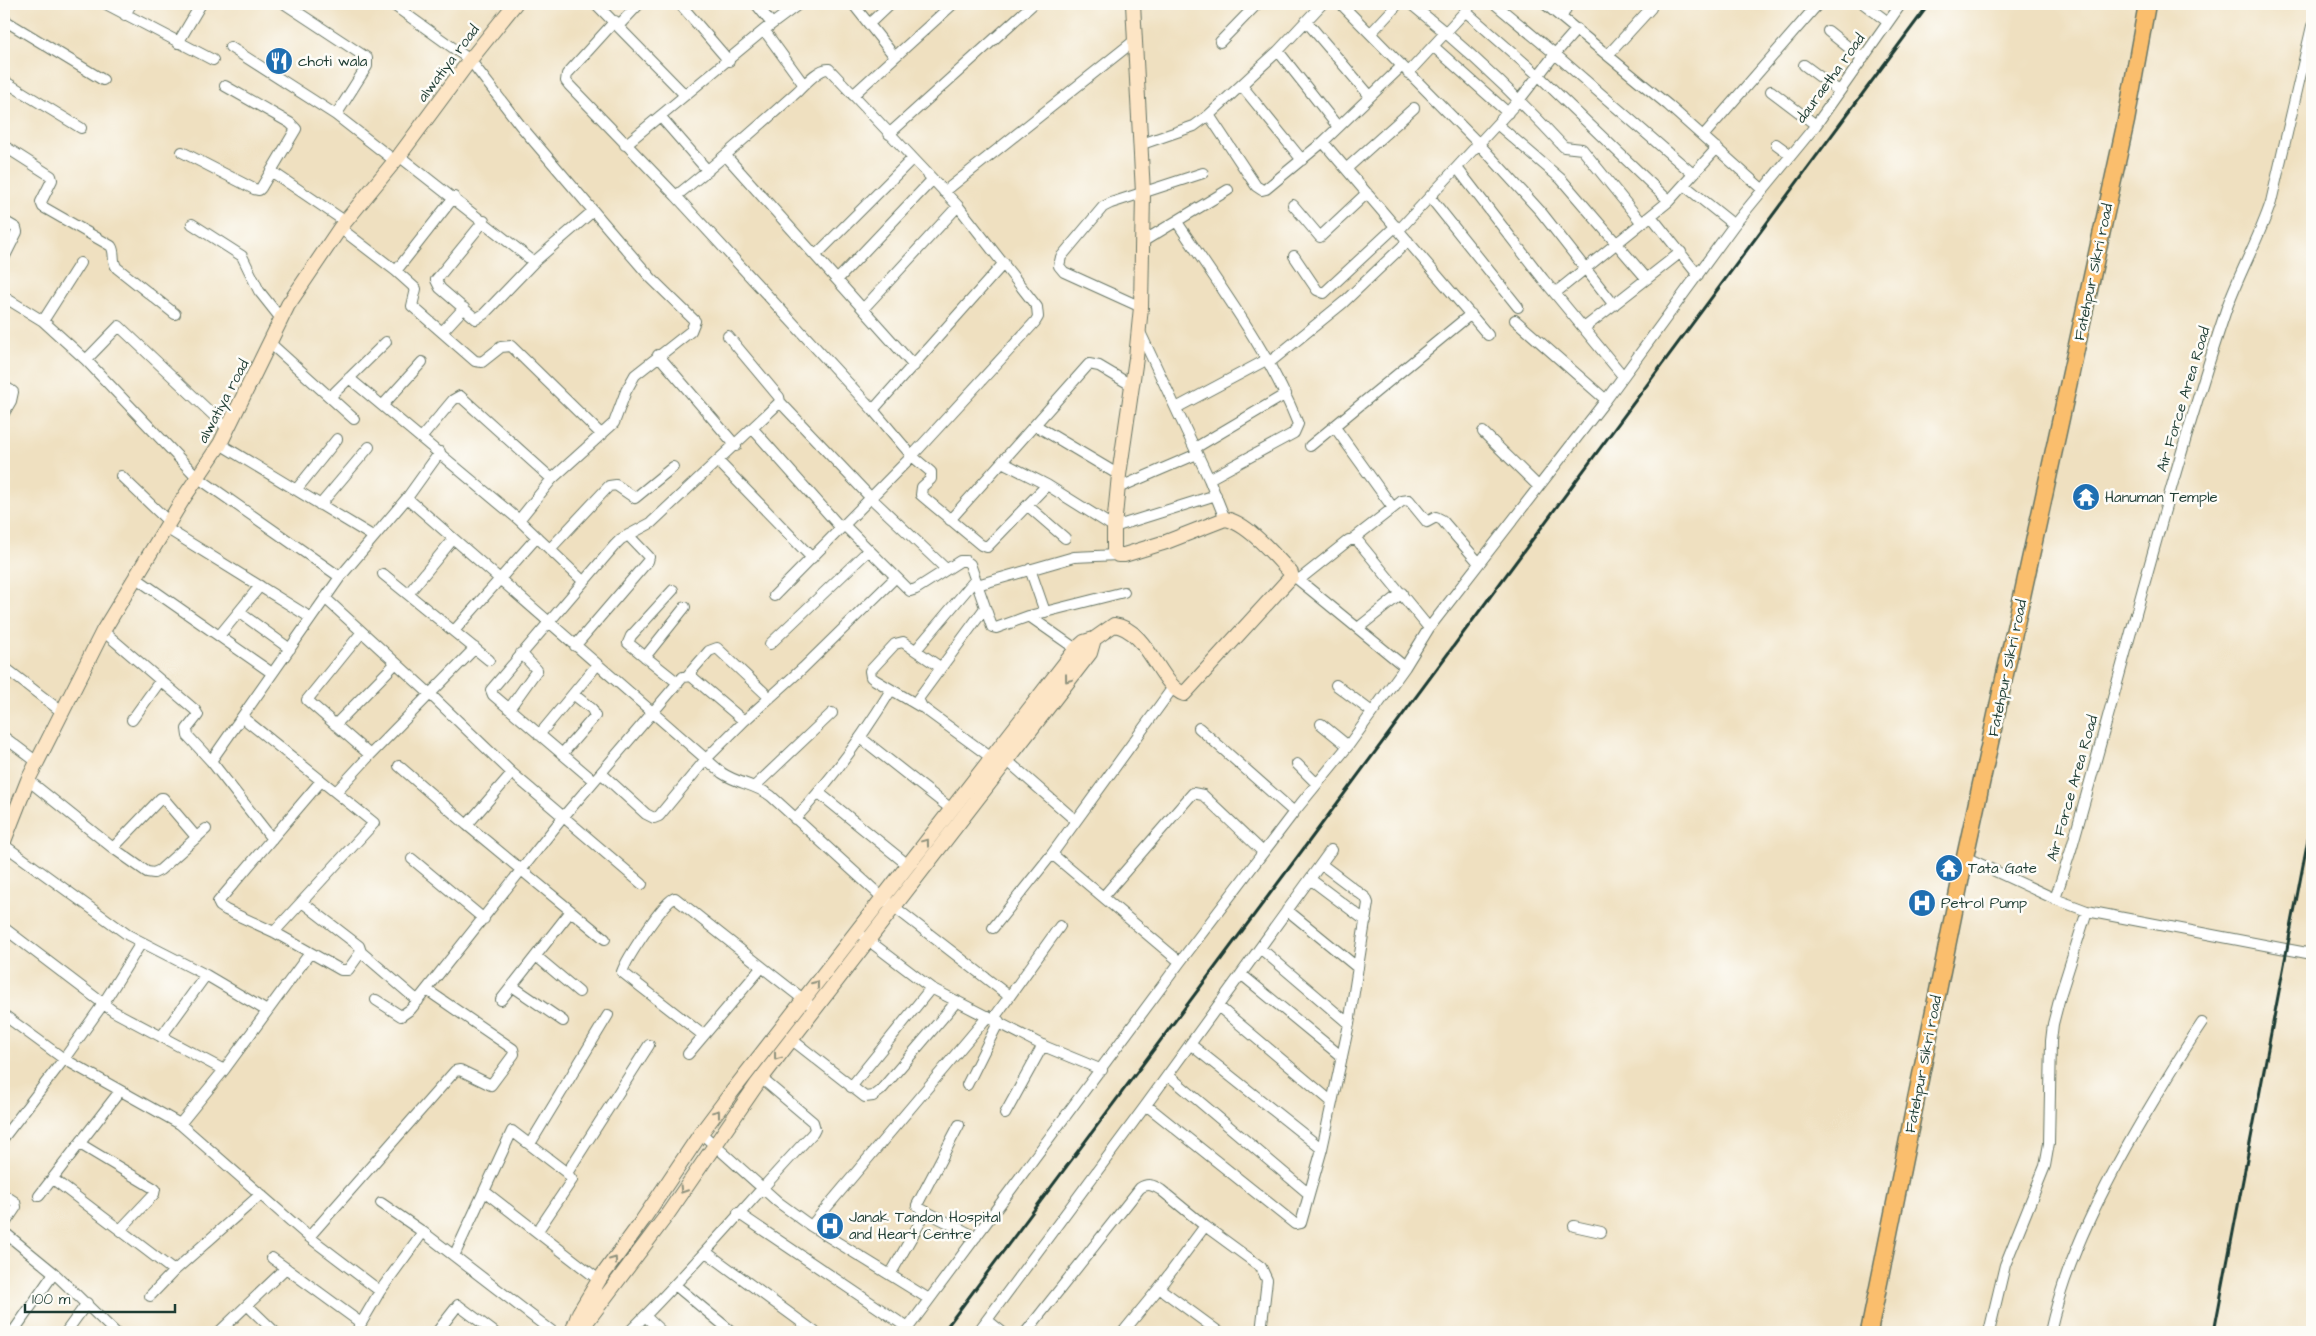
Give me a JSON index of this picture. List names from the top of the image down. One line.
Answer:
{"streets":{"main road":["Fatehpur Sikri road"],"street":["alwatiya road","dauraetha road","Air Force Area Road"]},"places":{"restaurant":["choti wala"],"temple":["Hanuman Temple","Tata Gate"],"hospital":["Petrol Pump","Janak Tandon Hospital and Heart Centre"]},"scale_bar":"100 m"}
